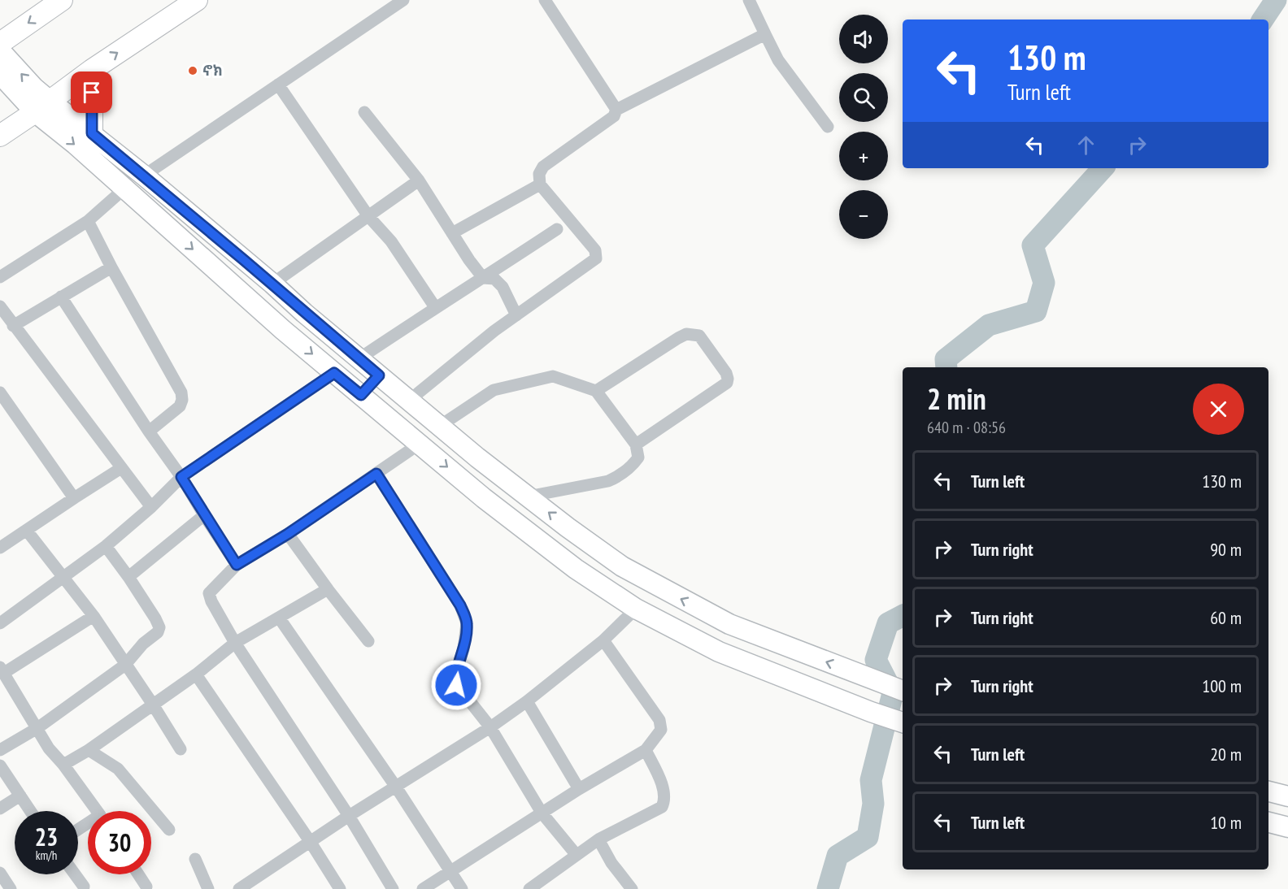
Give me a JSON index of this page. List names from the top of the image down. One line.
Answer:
{"places":["ኖክ"],"page":{"map_buttons":["+","−"],"turn":["130 m","Turn left"],"heading":["2 min","640 m · 08:56"],"list":[{"name":"Turn left","value":"130 m"},{"name":"Turn right","value":"90 m"},{"name":"Turn right","value":"60 m"},{"name":"Turn right","value":"100 m"},{"name":"Turn left","value":"20 m"},{"name":"Turn left","value":"10 m"}],"speed":"23 km/h","limit":"30"}}
